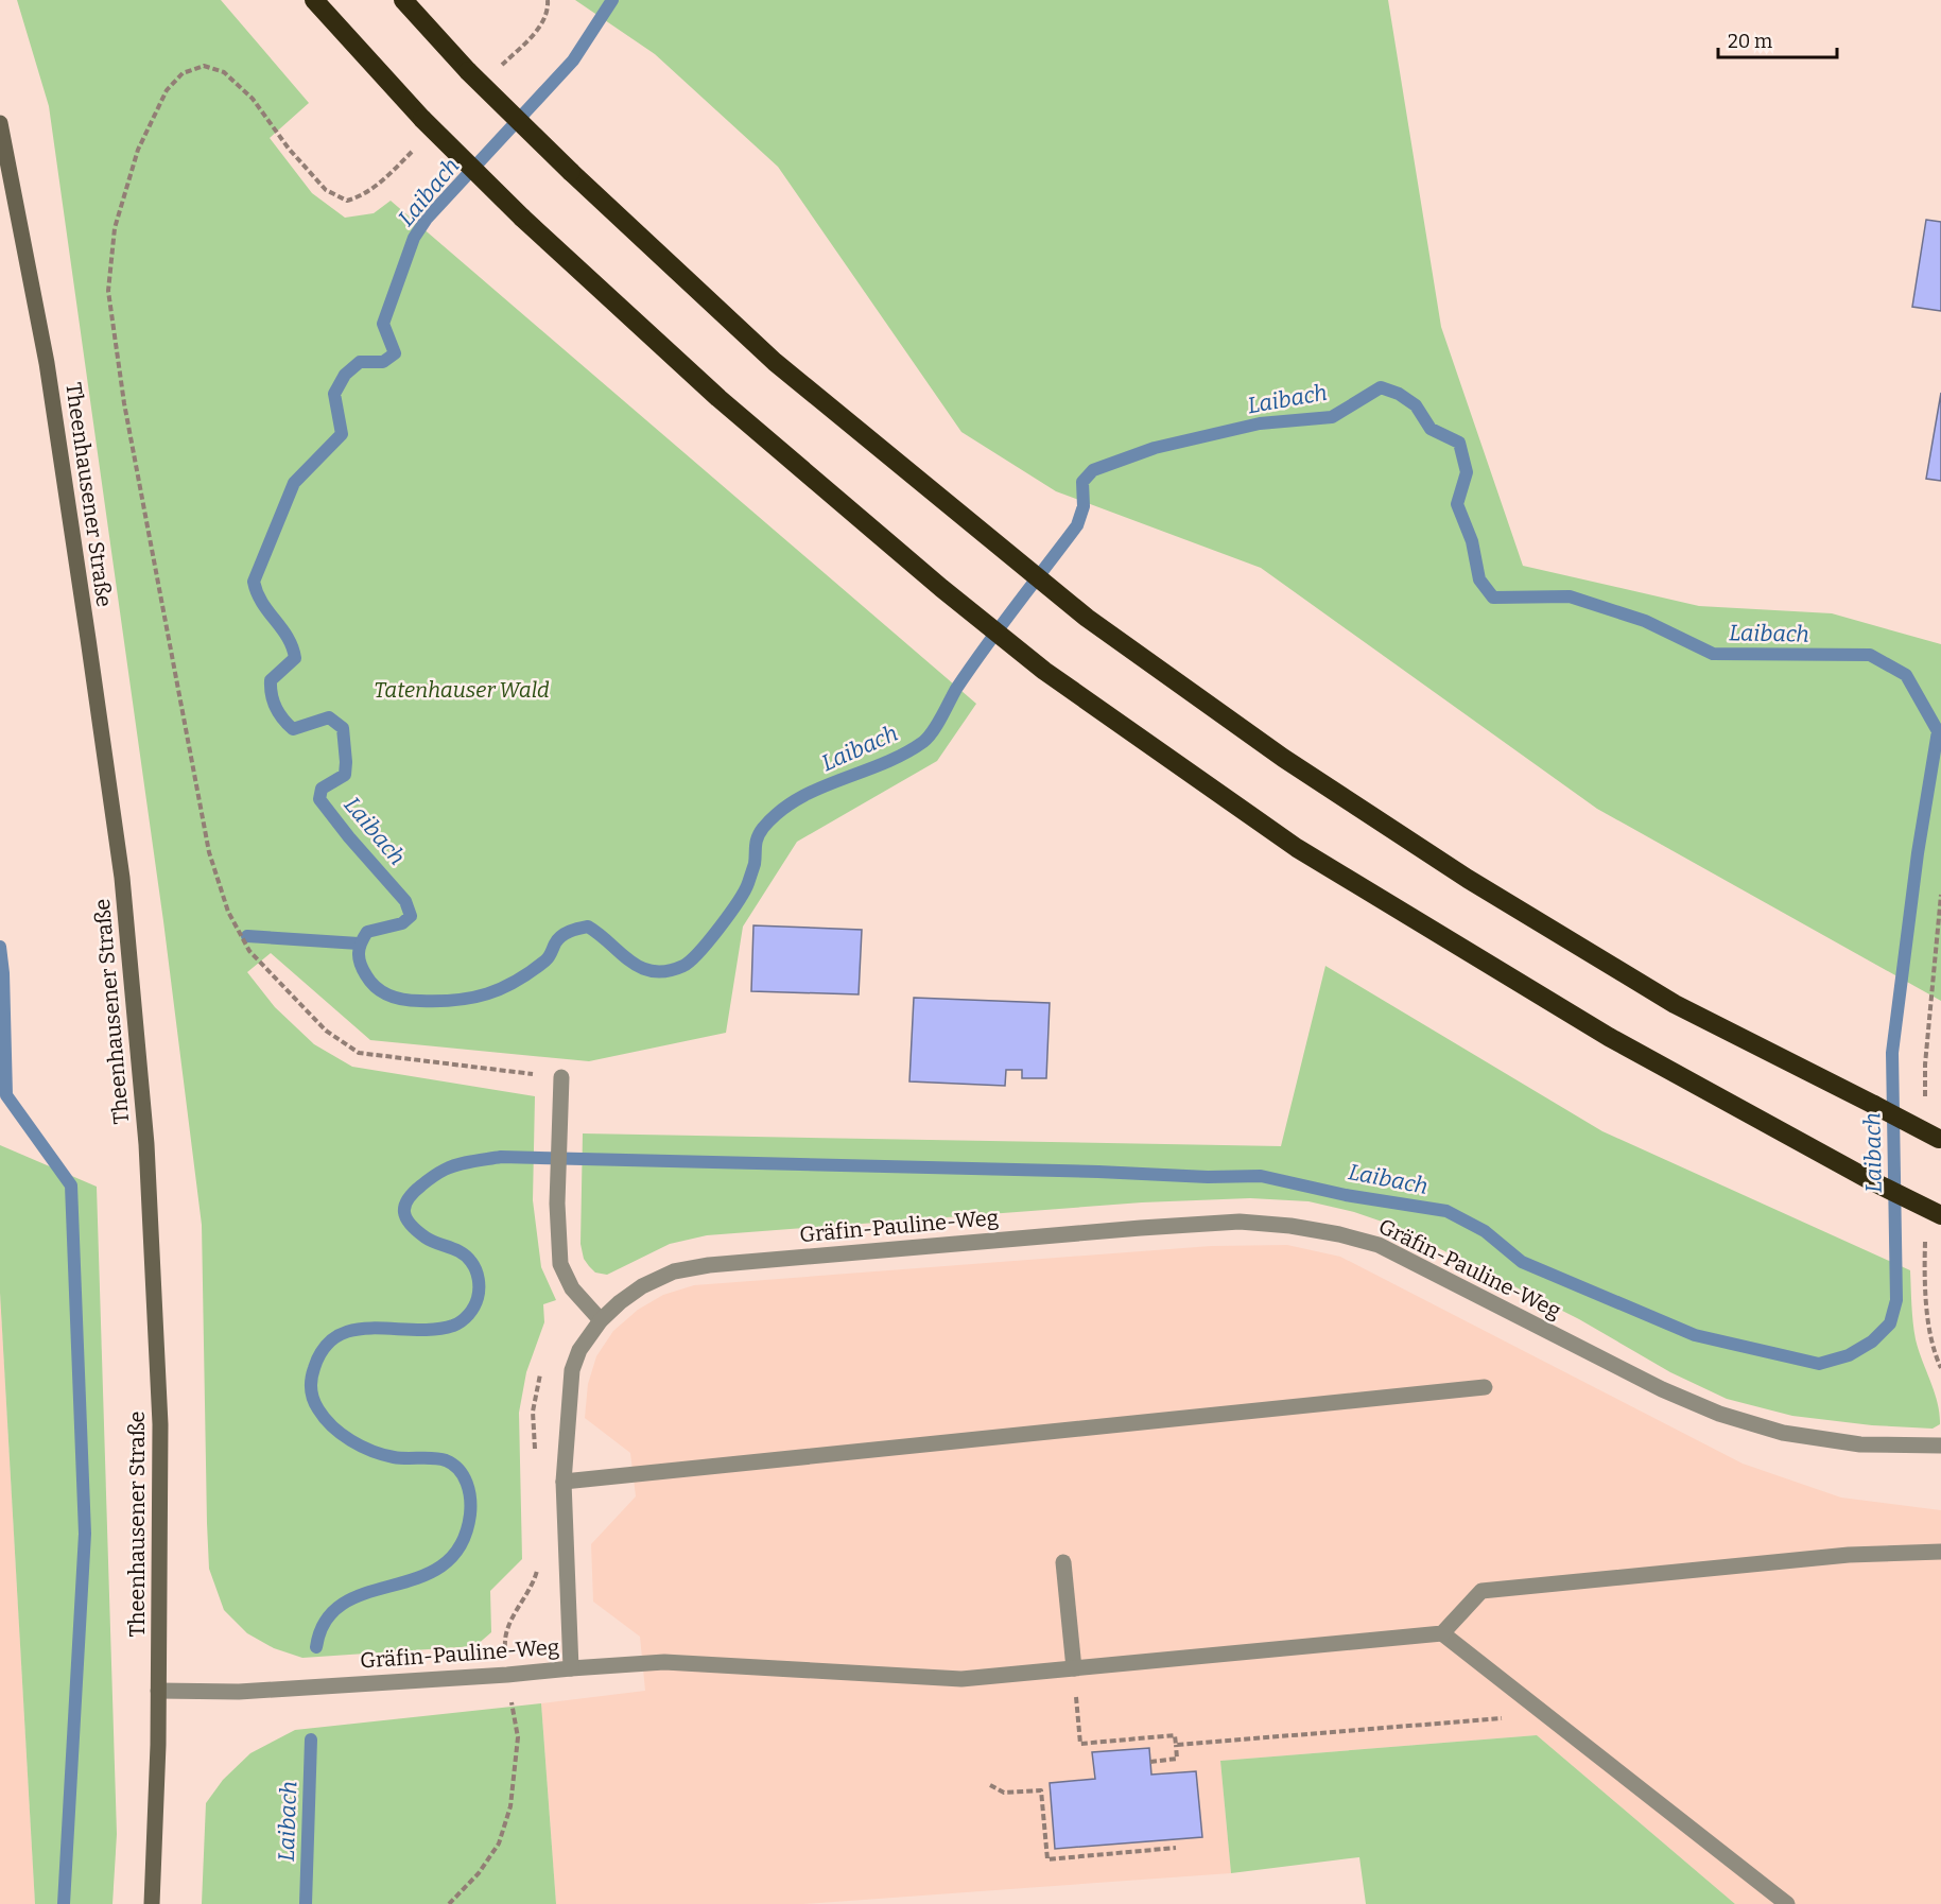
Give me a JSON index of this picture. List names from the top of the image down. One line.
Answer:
{"streets":{"main road":["Theenhausener Straße"],"street":["Gräfin-Pauline-Weg"]},"crossings":[["Theenhausener Straße","Gräfin-Pauline-Weg"]],"water":["Laibach"],"parks":["Tatenhauser Wald"],"scale_bar":"20 m"}
